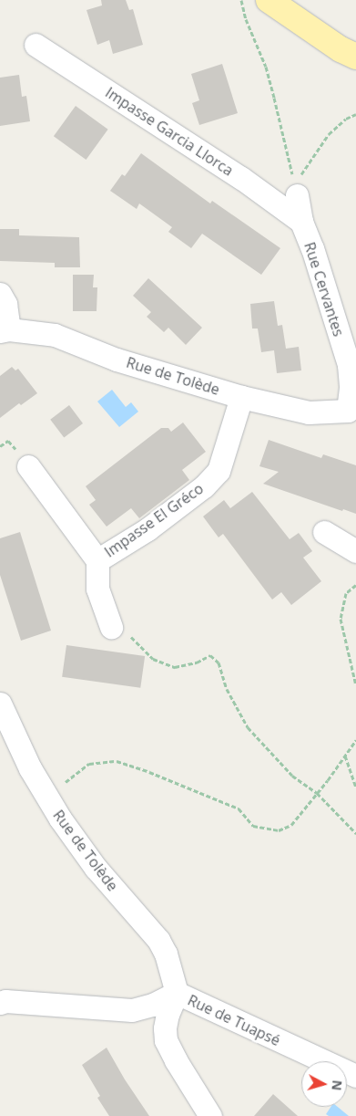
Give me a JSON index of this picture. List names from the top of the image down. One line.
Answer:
{"streets":{"street":["Impasse Garcia Llorca","Rue Cervantes","Rue de Tolède","Impasse El Gréco","Rue de Tuapsé"]},"crossings":[["Impasse Garcia Llorca","Rue Cervantes"],["Rue Cervantes","Rue de Tolède"],["Rue de Tolède","Impasse El Gréco"],["Rue de Tolède","Rue de Tuapsé"]],"north":"right"}
